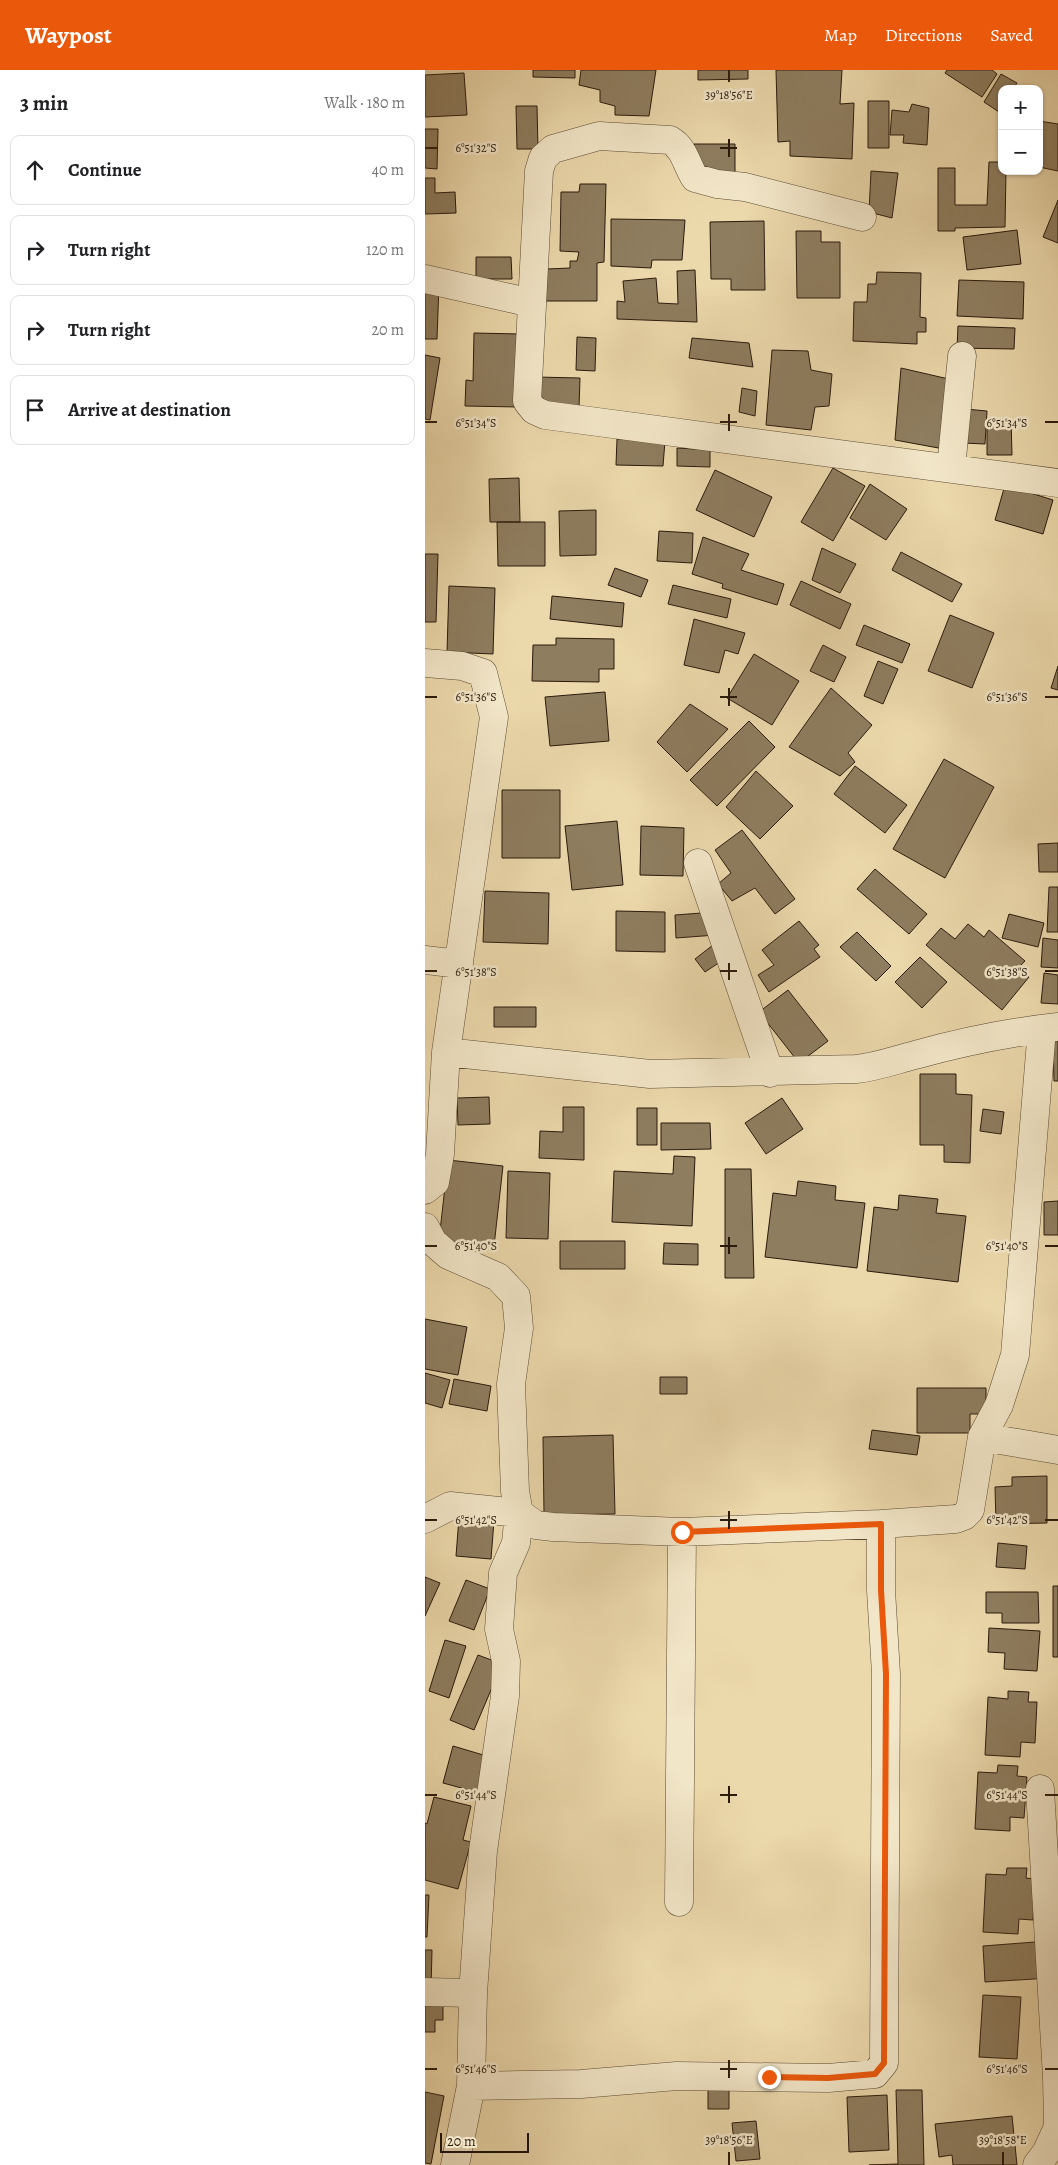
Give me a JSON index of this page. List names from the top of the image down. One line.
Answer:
{"scale_bar":"20 m","page":{"header":"Waypost","nav":["Map","Directions","Saved"],"heading":["3 min","Walk · 180 m"],"map_buttons":["+","−"],"list":[["Continue","40 m"],["Turn right","120 m"],["Turn right","20 m"],"Arrive at destination"],"scale":"20 m"},"coordinates":["39°18'56\"E","6°51'32\"S","6°51'34\"S","6°51'36\"S","6°51'38\"S","6°51'40\"S","6°51'42\"S","6°51'44\"S","6°51'46\"S","39°18'58\"E"]}
